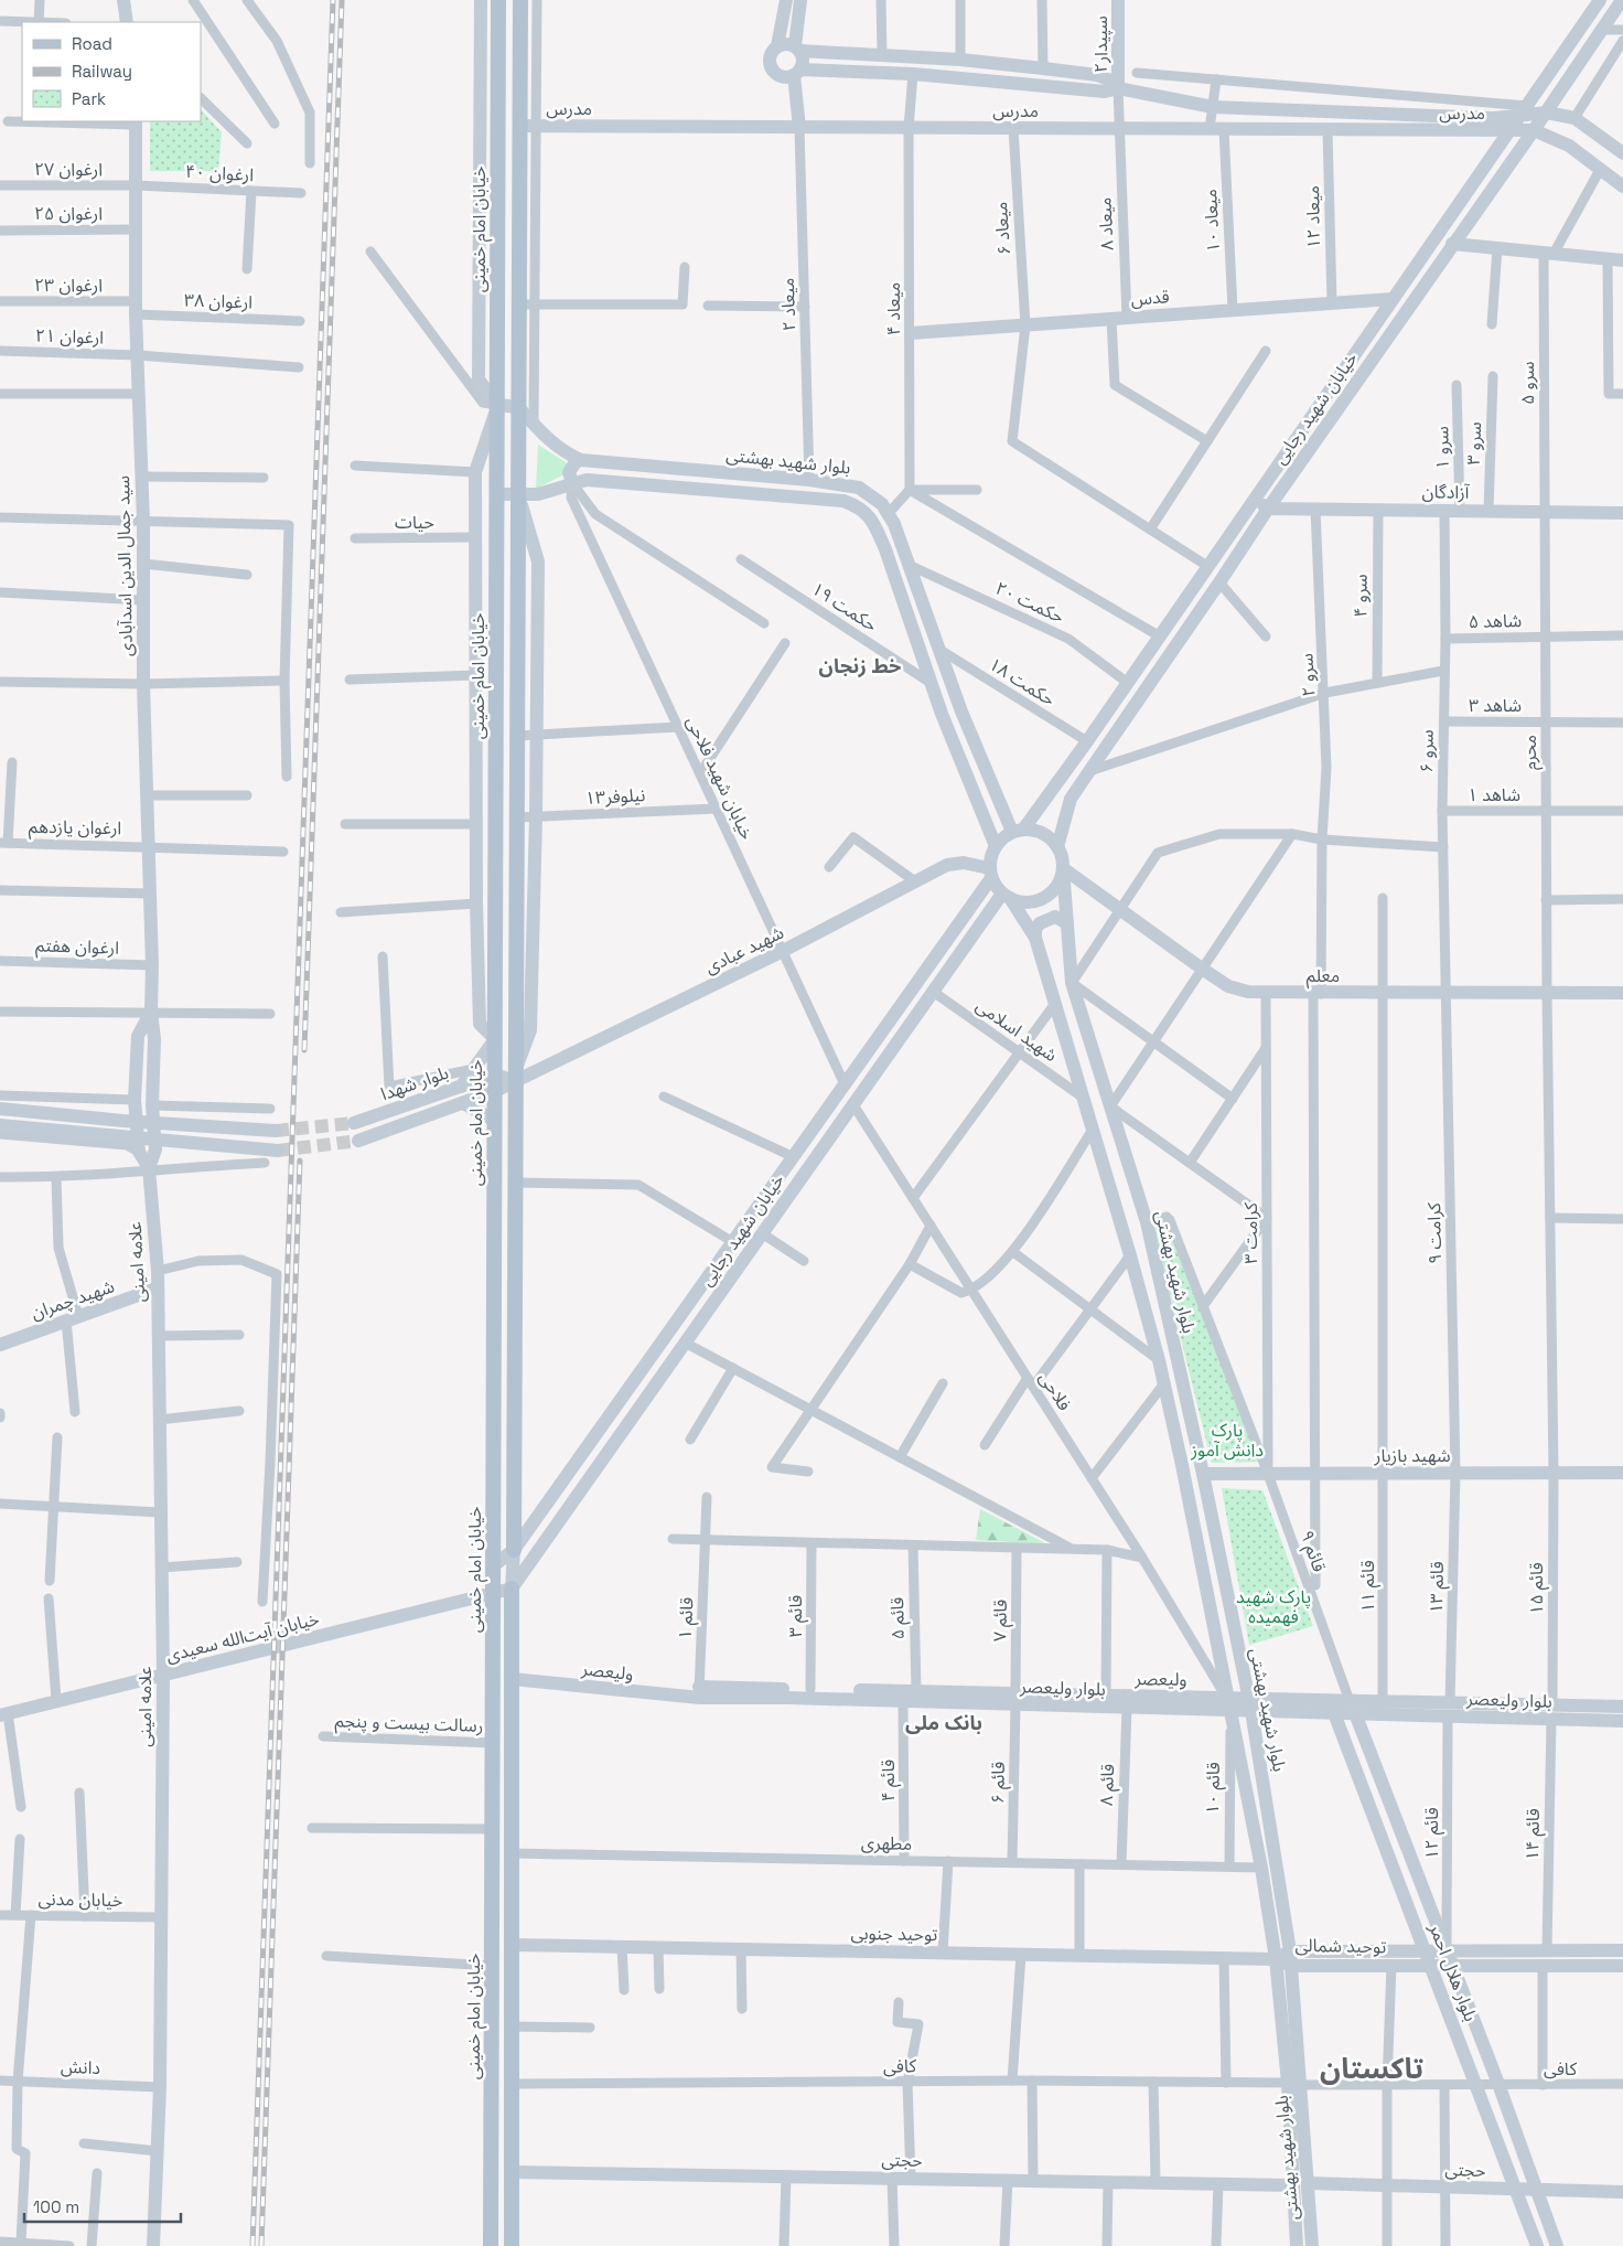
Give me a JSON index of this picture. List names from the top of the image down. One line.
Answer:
{"streets":{"main road":["خیابان امام خمینی"],"street":["سپیدار۲","مدرس","ارغوان ۲۷","ارغوان ۴۰","ارغوان ۲۵","میعاد ۱۲","میعاد ۱۰","میعاد ۸","میعاد ۶","ارغوان ۲۳","قدس","ارغوان ۳۸","میعاد ۲","میعاد ۴","ارغوان ۲۱","سرو ۵","خیابان شهید رجایی","سرو ۳","سرو ۱","بلوار شهید بهشتی","آزادگان","حیات","سید جمال الدین اسدآبادی","سرو ۴","حکمت ۲۰","حکمت ۱۹","شاهد ۵","سرو ۲","حکمت ۱۸","شاهد ۳","سرو ۶","محرم","خیابان شهید فلاحی","شاهد ۱","نیلوفر۱۳","ارغوان یازدهم","ارغوان هفتم","شهید عبادی","معلم","شهید اسلامی","بلوار شهدا","کرامت ۳","کرامت ۹","علامه امینی","شهید چمران","فلاحی","شهید بازیار","قائم ۹","قائم ۱۱","قائم ۱۳","قائم ۱۵","قائم ۳","قائم ۱","قائم ۵","قائم ۷","خیابان آیت‌الله سعیدی","ولیعصر","بلوار ولیعصر","رسالت بیست و پنجم","قائم ۴","قائم ۶","قائم ۸","قائم ۱۰","قائم ۱۲","قائم ۱۴","مطهری","خیابان مدنی","توحید جنوبی","توحید شمالی","بلوار هلال احمر","کافی","دانش","حجتی"]},"crossings":[["سپیدار۲","مدرس"],["سپیدار۲","میعاد ۸"],["مدرس","میعاد ۱۲"],["مدرس","میعاد ۱۰"],["مدرس","میعاد ۸"],["مدرس","میعاد ۶"],["مدرس","میعاد ۲"],["مدرس","میعاد ۴"],["مدرس","خیابان شهید رجایی"],["ارغوان ۲۷","ارغوان ۴۰"],["ارغوان ۲۷","سید جمال الدین اسدآبادی"],["ارغوان ۴۰","سید جمال الدین اسدآبادی"],["ارغوان ۲۵","سید جمال الدین اسدآبادی"],["میعاد ۱۲","قدس"],["میعاد ۱۰","قدس"],["میعاد ۸","قدس"],["میعاد ۶","قدس"],["خیابان امام خمینی","بلوار شهید بهشتی"],["خیابان امام خمینی","بلوار شهدا"],["خیابان امام خمینی","خیابان آیت‌الله سعیدی"],["خیابان امام خمینی","رسالت بیست و پنجم"],["ارغوان ۲۳","ارغوان ۳۸"],["ارغوان ۲۳","سید جمال الدین اسدآبادی"],["قدس","میعاد ۴"],["قدس","خیابان شهید رجایی"],["ارغوان ۳۸","سید جمال الدین اسدآبادی"],["میعاد ۲","بلوار شهید بهشتی"],["ارغوان ۲۱","سید جمال الدین اسدآبادی"],["سرو ۵","آزادگان"],["سرو ۵","محرم"],["خیابان شهید رجایی","بلوار شهید بهشتی"],["خیابان شهید رجایی","آزادگان"],["خیابان شهید رجایی","حکمت ۲۰"],["خیابان شهید رجایی","حکمت ۱۸"],["خیابان شهید رجایی","خیابان شهید فلاحی"],["خیابان شهید رجایی","شهید عبادی"],["خیابان شهید رجایی","معلم"],["خیابان شهید رجایی","شهید اسلامی"],["خیابان شهید رجایی","فلاحی"],["خیابان شهید رجایی","خیابان آیت‌الله سعیدی"],["سرو ۳","آزادگان"],["سرو ۱","آزادگان"],["بلوار شهید بهشتی","حکمت ۲۰"],["بلوار شهید بهشتی","حکمت ۱۹"],["بلوار شهید بهشتی","حکمت ۱۸"],["بلوار شهید بهشتی","خیابان شهید فلاحی"],["بلوار شهید بهشتی","شهید عبادی"],["بلوار شهید بهشتی","معلم"],["بلوار شهید بهشتی","شهید اسلامی"],["بلوار شهید بهشتی","فلاحی"],["بلوار شهید بهشتی","شهید بازیار"],["بلوار شهید بهشتی","قائم ۹"],["بلوار شهید بهشتی","ولیعصر"],["بلوار شهید بهشتی","بلوار ولیعصر"],["بلوار شهید بهشتی","قائم ۱۰"],["بلوار شهید بهشتی","مطهری"],["بلوار شهید بهشتی","توحید جنوبی"],["بلوار شهید بهشتی","توحید شمالی"],["بلوار شهید بهشتی","کافی"],["بلوار شهید بهشتی","حجتی"],["آزادگان","سرو ۴"],["آزادگان","سرو ۲"],["آزادگان","سرو ۶"],["آزادگان","محرم"],["سید جمال الدین اسدآبادی","ارغوان یازدهم"],["سید جمال الدین اسدآبادی","ارغوان هفتم"],["سید جمال الدین اسدآبادی","علامه امینی"],["شاهد ۵","سرو ۶"],["شاهد ۵","محرم"],["سرو ۲","معلم"],["سرو ۲","شهید بازیار"],["شاهد ۳","سرو ۶"],["شاهد ۳","محرم"],["سرو ۶","شاهد ۱"],["سرو ۶","معلم"],["سرو ۶","کرامت ۹"],["محرم","شاهد ۱"],["محرم","معلم"],["محرم","قائم ۱۵"],["خیابان شهید فلاحی","نیلوفر۱۳"],["خیابان شهید فلاحی","شهید عبادی"],["شهید عبادی","معلم"],["شهید عبادی","بلوار شهدا"],["معلم","کرامت ۳"],["معلم","کرامت ۹"],["معلم","قائم ۱۱"],["کرامت ۳","شهید بازیار"],["کرامت ۳","قائم ۹"],["کرامت ۹","شهید بازیار"],["کرامت ۹","قائم ۱۳"],["علامه امینی","شهید چمران"],["علامه امینی","خیابان آیت‌الله سعیدی"],["علامه امینی","خیابان مدنی"],["علامه امینی","دانش"],["فلاحی","ولیعصر"],["فلاحی","بلوار ولیعصر"],["فلاحی","قائم ۱۰"],["شهید بازیار","قائم ۹"],["شهید بازیار","قائم ۱۱"],["شهید بازیار","قائم ۱۳"],["شهید بازیار","قائم ۱۵"],["قائم ۹","بلوار ولیعصر"],["قائم ۹","بلوار هلال احمر"],["قائم ۱۳","بلوار ولیعصر"],["قائم ۱۳","قائم ۱۲"],["قائم ۱۵","بلوار ولیعصر"],["قائم ۱۵","قائم ۱۴"],["قائم ۳","ولیعصر"],["قائم ۱","ولیعصر"],["قائم ۱","بلوار ولیعصر"],["قائم ۵","ولیعصر"],["قائم ۷","ولیعصر"],["قائم ۷","بلوار ولیعصر"],["قائم ۷","قائم ۶"],["ولیعصر","بلوار ولیعصر"],["ولیعصر","قائم ۶"],["ولیعصر","قائم ۱۰"],["بلوار ولیعصر","قائم ۴"],["بلوار ولیعصر","قائم ۶"],["بلوار ولیعصر","قائم ۸"],["بلوار ولیعصر","قائم ۱۰"],["بلوار ولیعصر","قائم ۱۲"],["بلوار ولیعصر","قائم ۱۴"],["بلوار ولیعصر","بلوار هلال احمر"],["قائم ۴","مطهری"],["قائم ۶","مطهری"],["قائم ۸","مطهری"],["قائم ۱۰","مطهری"],["قائم ۱۲","توحید شمالی"],["قائم ۱۲","بلوار هلال احمر"],["قائم ۱۴","توحید شمالی"],["توحید جنوبی","توحید شمالی"],["توحید شمالی","بلوار هلال احمر"],["بلوار هلال احمر","کافی"],["بلوار هلال احمر","حجتی"]],"districts":["خط زنجان","بانک ملی","تاکستان"],"parks":["پارک دانش آموز","پارک شهید فهمیده"],"legend":["Road","Railway","Park"],"scale_bar":"100 m"}
